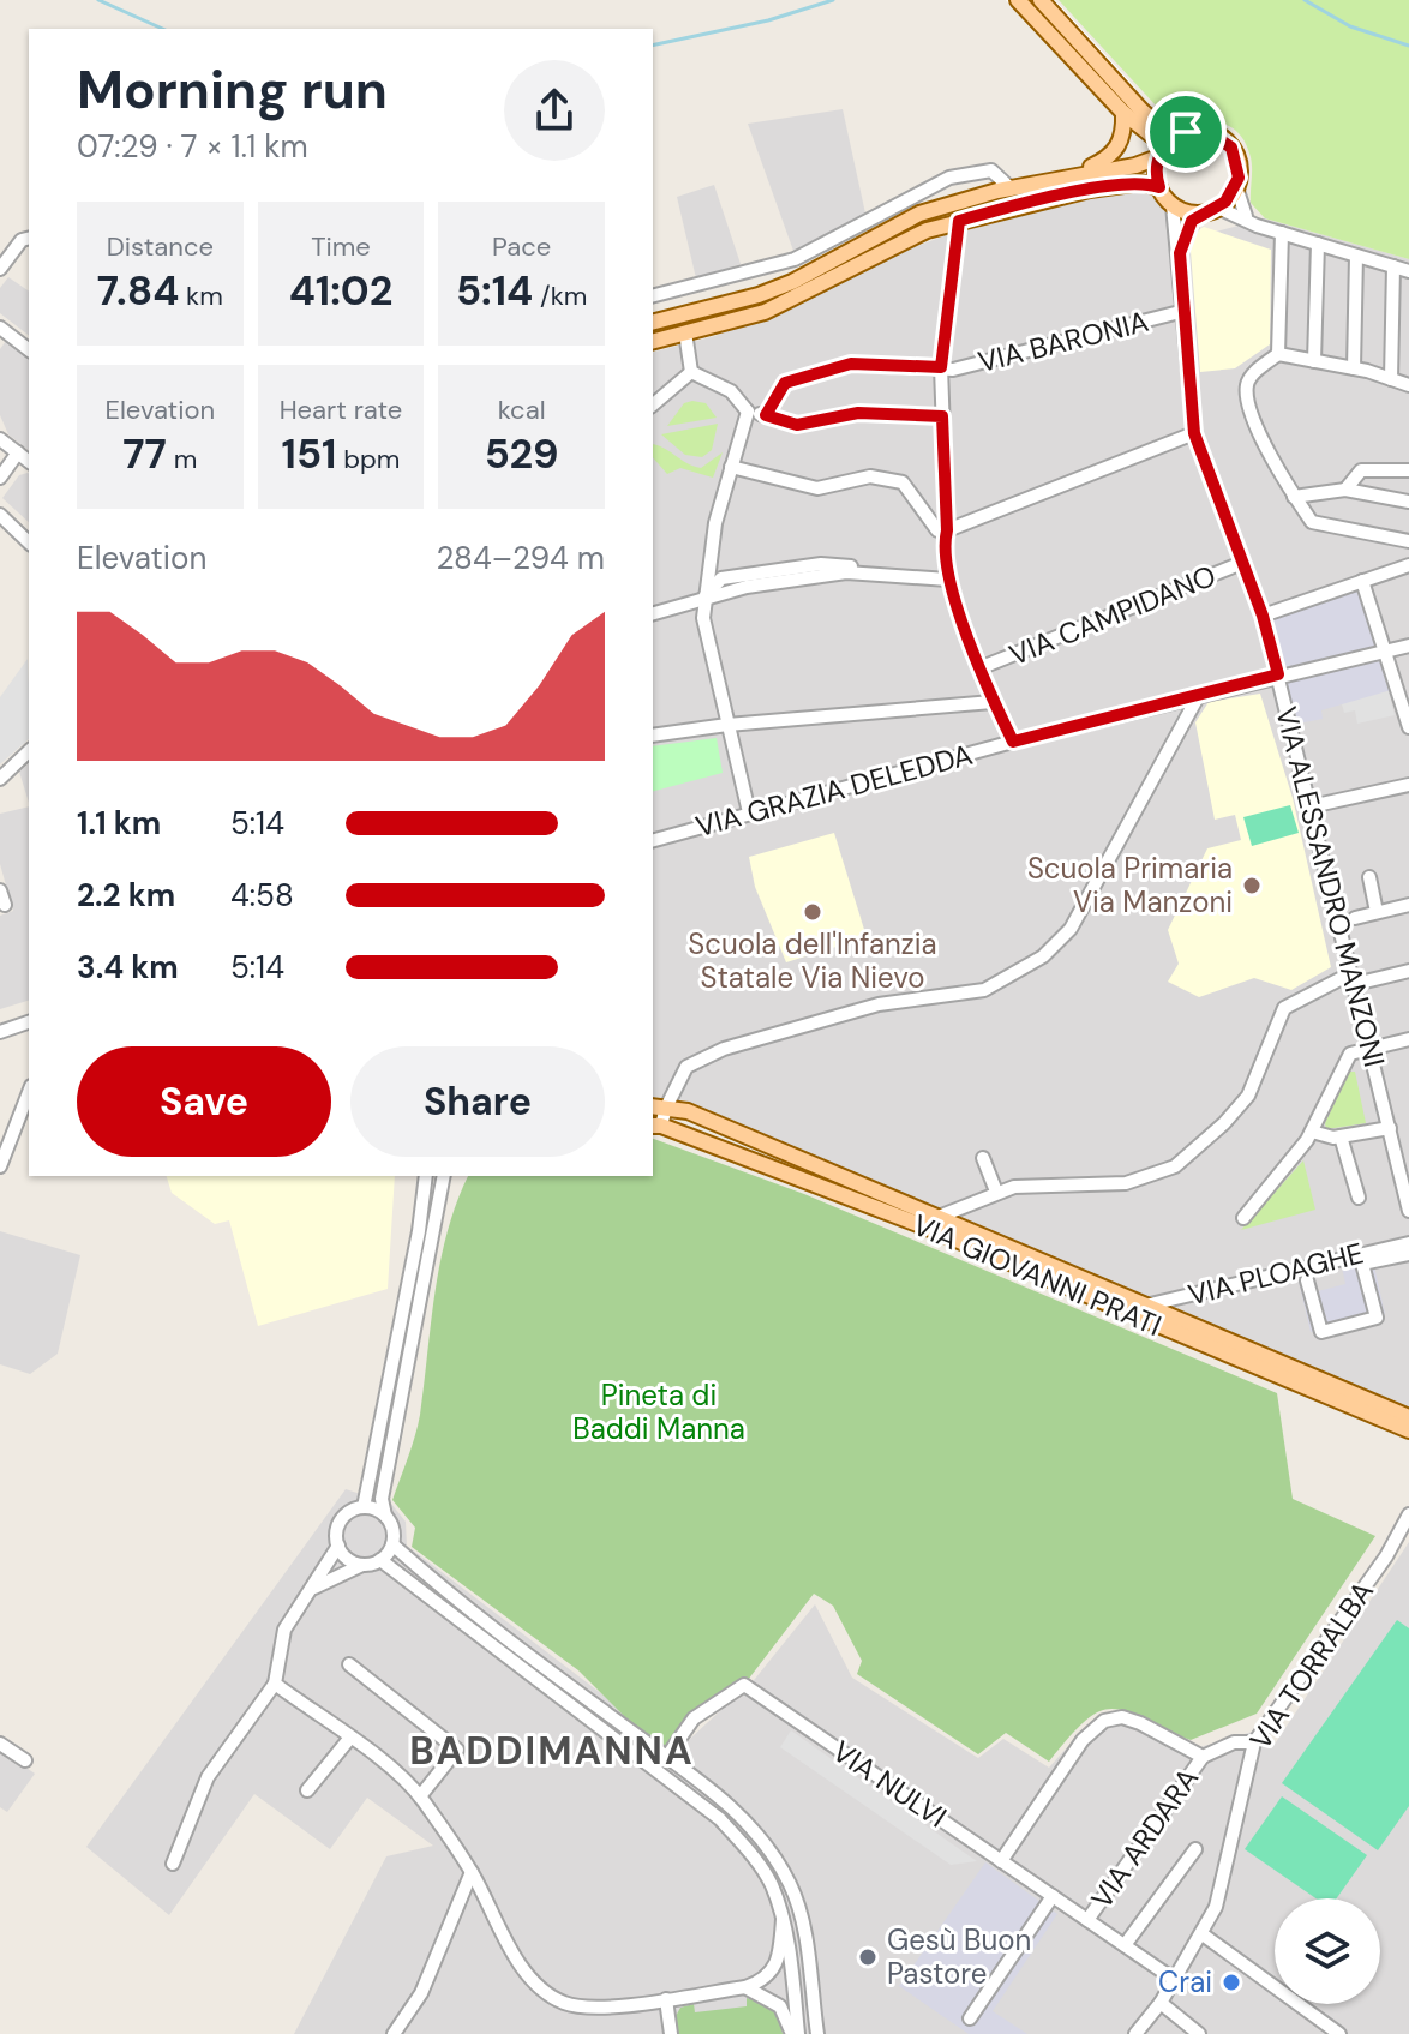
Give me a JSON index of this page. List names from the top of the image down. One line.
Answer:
{"streets":{"main road":["VIA GIOVANNI PRATI"],"street":["VIA BARONIA","VIA CAMPIDANO","VIA GRAZIA DELEDDA","VIA ALESSANDRO MANZONI","VIA PLOAGHE","VIA TORRALBA","VIA NULVI","VIA ARDARA"]},"crossings":[["VIA BARONIA","VIA ALESSANDRO MANZONI"],["VIA CAMPIDANO","VIA ALESSANDRO MANZONI"],["VIA GRAZIA DELEDDA","VIA ALESSANDRO MANZONI"],["VIA PLOAGHE","VIA GIOVANNI PRATI"],["VIA TORRALBA","VIA NULVI"],["VIA NULVI","VIA ARDARA"]],"districts":["BADDIMANNA"],"parks":["Pineta di Baddi Manna"],"places":["Scuola Primaria Via Manzoni","Scuola dell'Infanzia Statale Via Nievo","Gesù Buon Pastore","Crai"],"page":{"heading":["Morning run","07:29 · 7 × 1.1 km"],"stats":[["Distance","7.84 km"],["Time","41:02"],["Pace","5:14 /km"],["Elevation","77 m"],["Heart rate","151 bpm"],["kcal","529"]],"chart":["Elevation","284–294 m"],"list":[{"name":"1.1 km","note":"5:14"},{"name":"2.2 km","note":"4:58"},{"name":"3.4 km","note":"5:14"}],"buttons":["Save","Share"]}}
